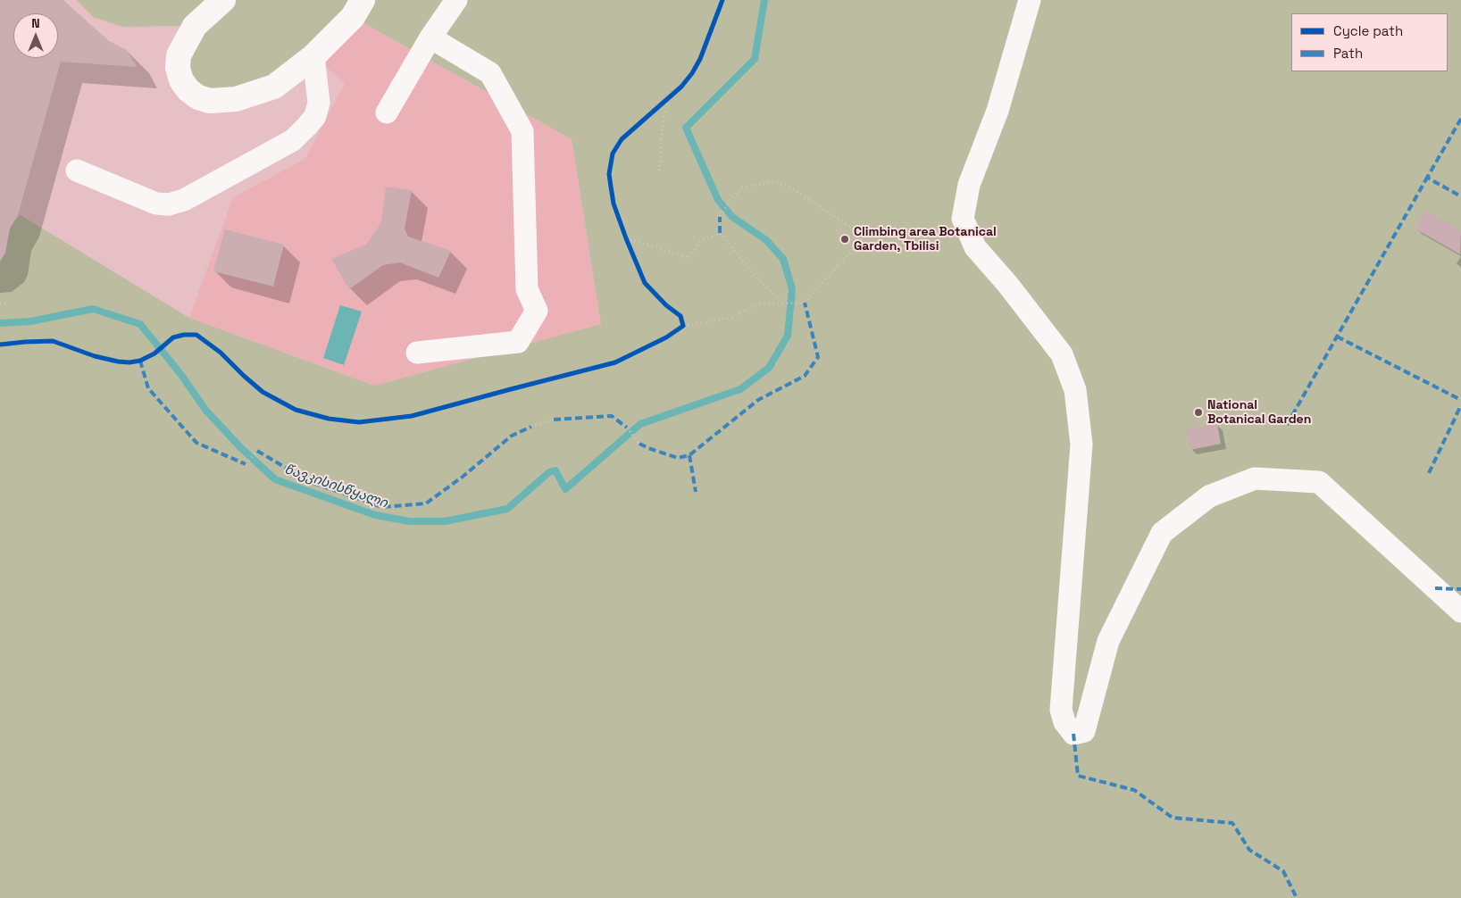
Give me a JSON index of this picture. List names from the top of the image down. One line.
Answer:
{"water":["წავკისისწყალი"],"places":["Climbing area Botanical Garden, Tbilisi","National Botanical Garden"],"legend":["Cycle path","Path"],"north":"top"}
